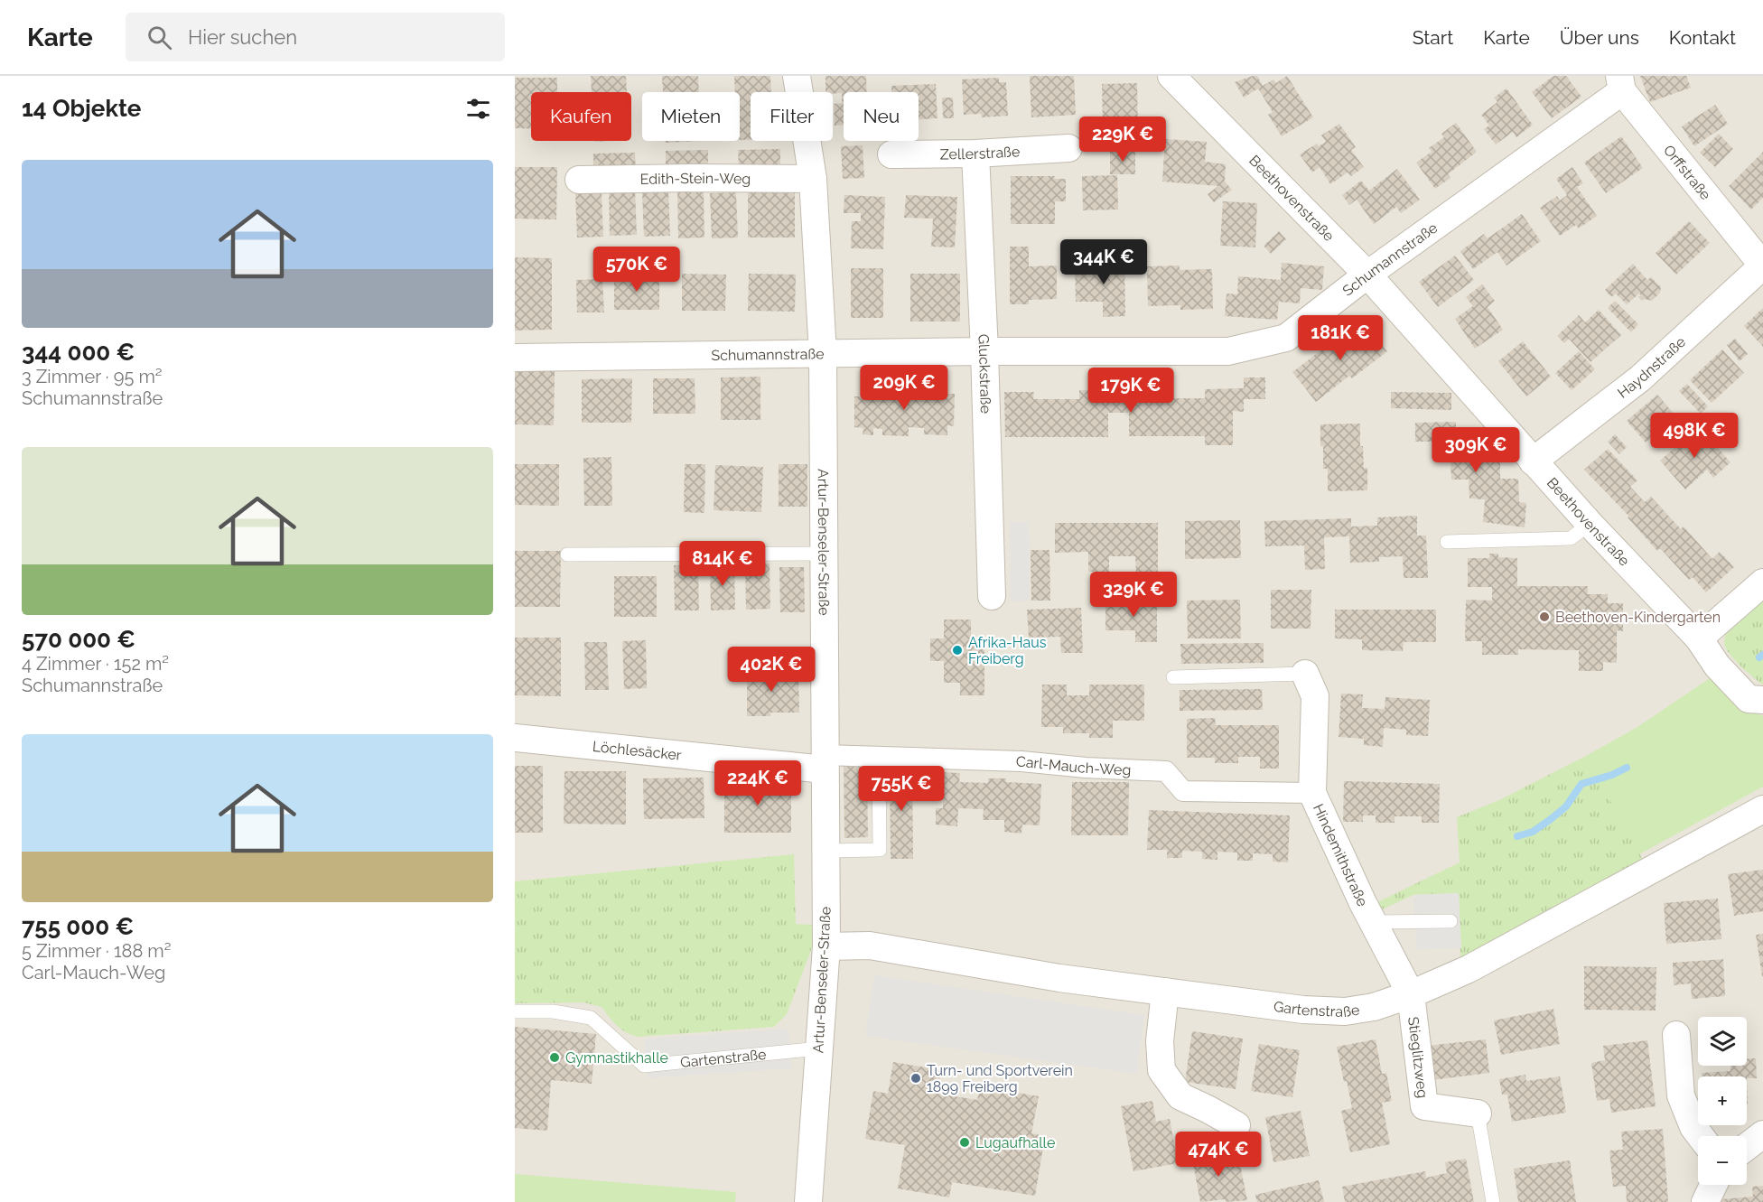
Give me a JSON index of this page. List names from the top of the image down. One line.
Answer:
{"streets":{"street":["Zellerstraße","Orffstraße","Edith-Stein-Weg","Beethovenstraße","Schumannstraße","Haydnstraße","Gluckstraße","Artur-Benseler-Straße","Löchlesäcker","Carl-Mauch-Weg","Hindemithstraße","Gartenstraße","Stieglitzweg"]},"crossings":[["Zellerstraße","Gluckstraße"],["Orffstraße","Schumannstraße"],["Orffstraße","Haydnstraße"],["Edith-Stein-Weg","Artur-Benseler-Straße"],["Beethovenstraße","Schumannstraße"],["Beethovenstraße","Haydnstraße"],["Schumannstraße","Gluckstraße"],["Schumannstraße","Artur-Benseler-Straße"],["Artur-Benseler-Straße","Löchlesäcker"],["Artur-Benseler-Straße","Carl-Mauch-Weg"],["Artur-Benseler-Straße","Gartenstraße"],["Löchlesäcker","Carl-Mauch-Weg"],["Carl-Mauch-Weg","Hindemithstraße"],["Hindemithstraße","Gartenstraße"],["Hindemithstraße","Stieglitzweg"],["Gartenstraße","Stieglitzweg"]],"places":["Beethoven-Kindergarten","Afrika-Haus Freiberg","Gymnastikhalle","Turn- und Sportverein 1899 Freiberg","Lugaufhalle"],"page":{"header":"Karte","search":"Hier suchen","nav":["Start","Karte","Über uns","Kontakt"],"heading":"14 Objekte","chip":["Kaufen","Mieten","Filter","Neu"],"price":["229K €","344K €","570K €","181K €","209K €","179K €","498K €","309K €","814K €","329K €","402K €","224K €","755K €","474K €"],"list":[{"name":"344 000 €","note":"3 Zimmer · 95 m² · Schumannstraße"},{"name":"570 000 €","note":"4 Zimmer · 152 m² · Schumannstraße"},{"name":"755 000 €","note":"5 Zimmer · 188 m² · Carl-Mauch-Weg"}],"map_buttons":["+","−"]}}
